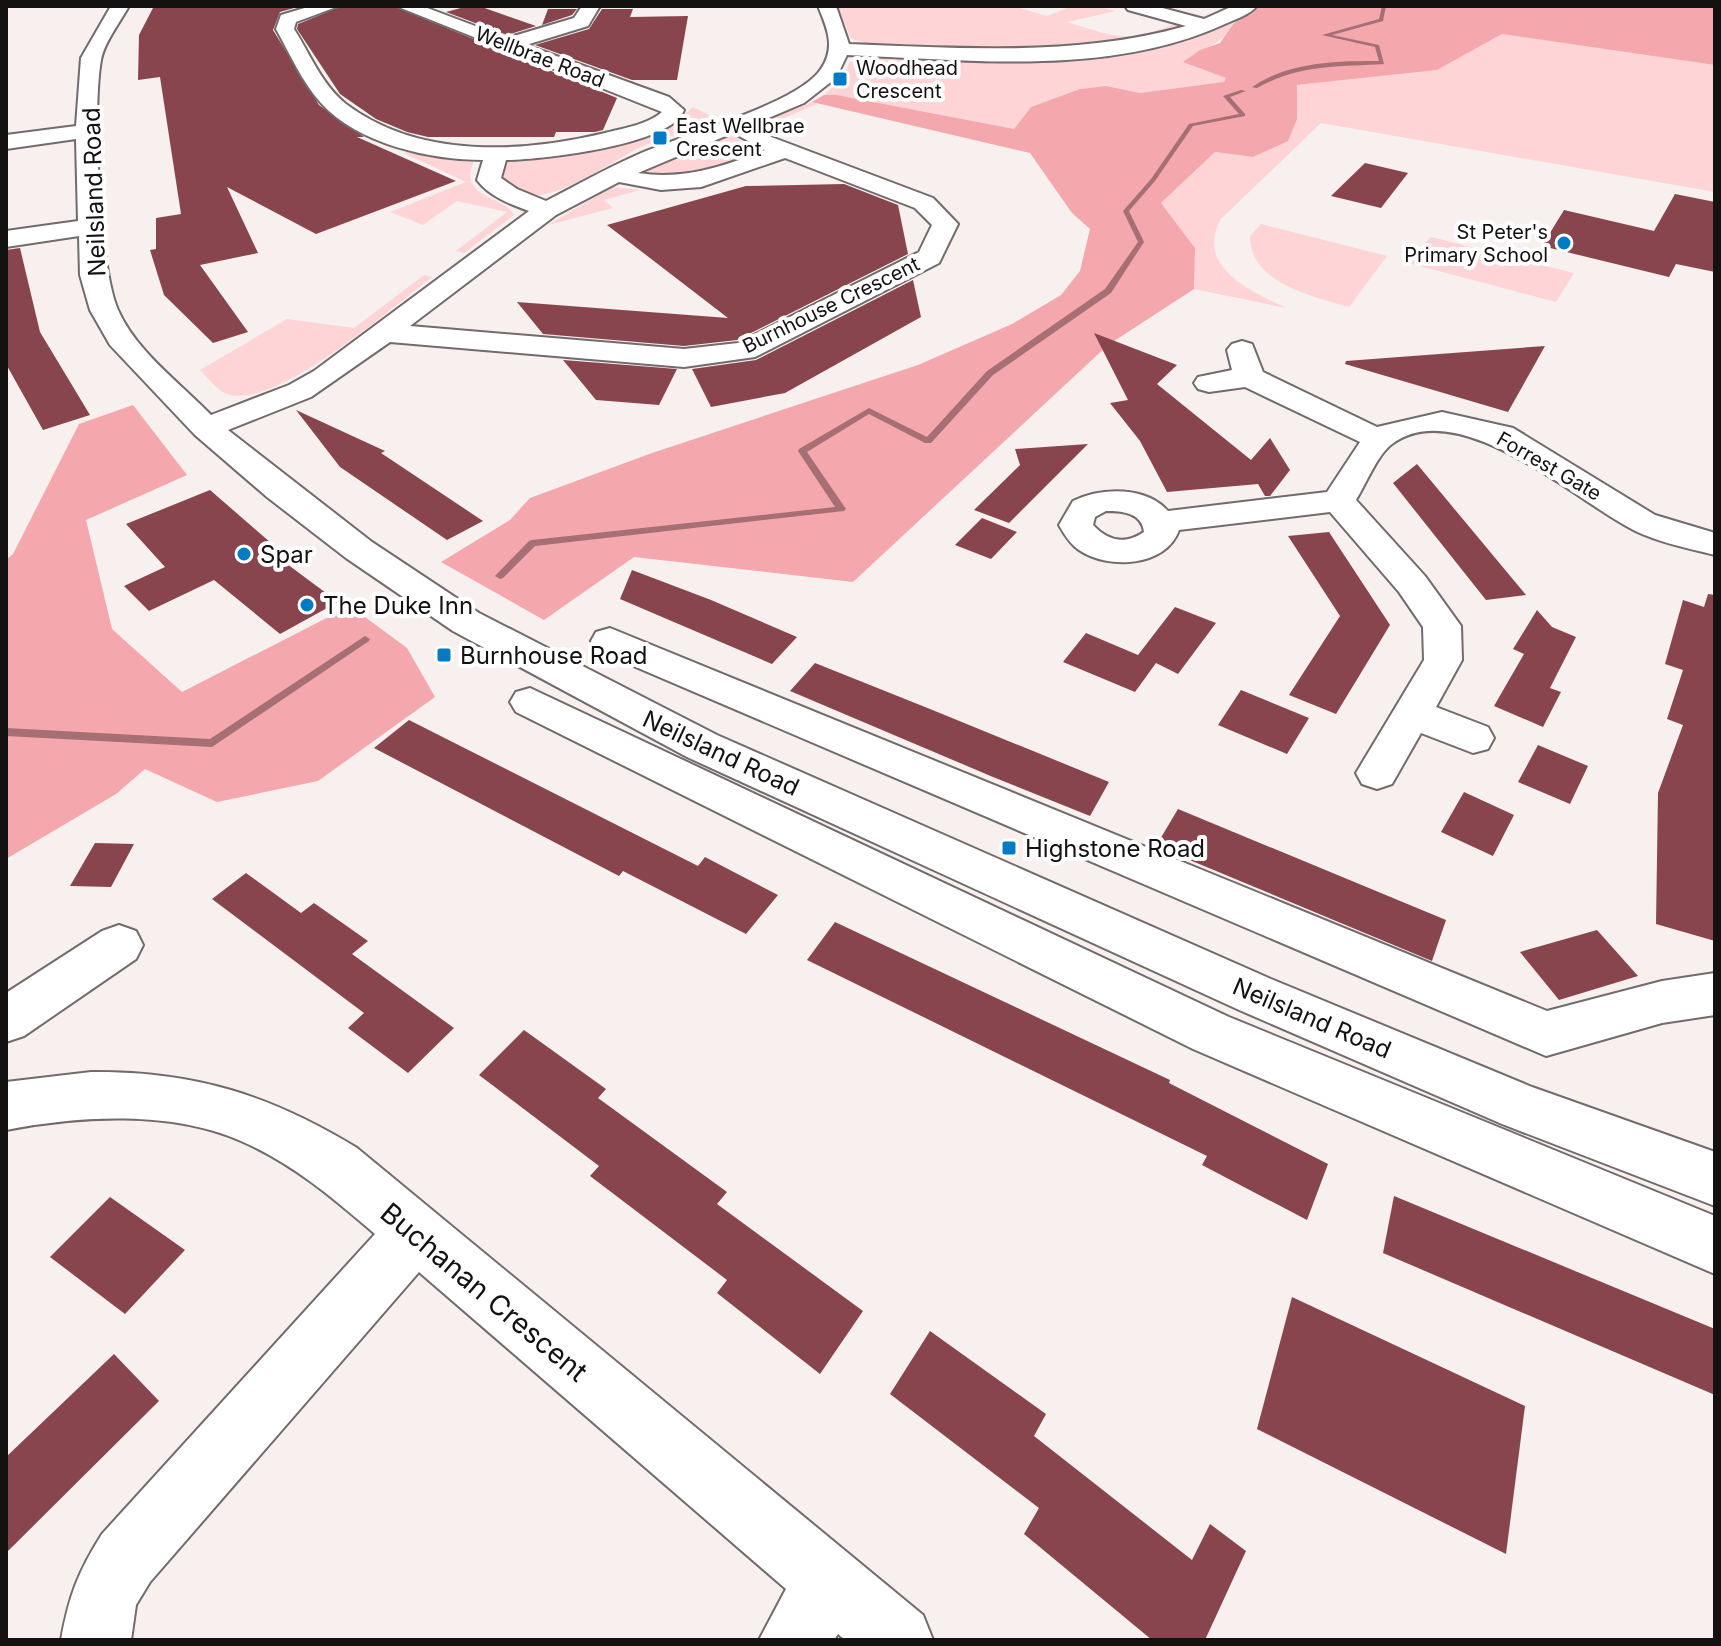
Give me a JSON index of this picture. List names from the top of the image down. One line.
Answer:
{"streets":{"street":["Wellbrae Road","Neilsland Road","Burnhouse Crescent","Forrest Gate","Buchanan Crescent"]},"places":{"transit":["Woodhead Crescent","East Wellbrae Crescent","Burnhouse Road","Highstone Road"],"other":["St Peter's Primary School","Spar","The Duke Inn"]}}
